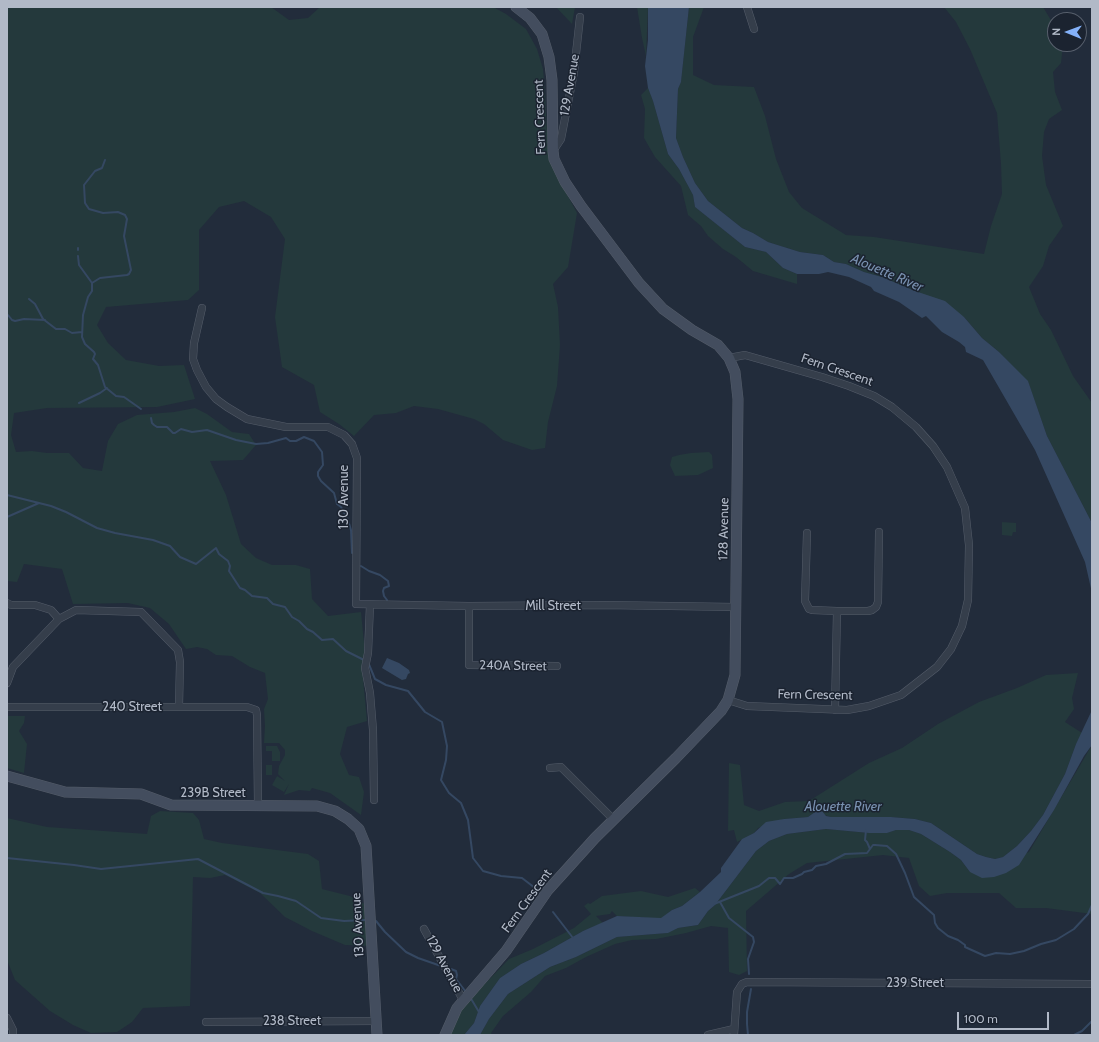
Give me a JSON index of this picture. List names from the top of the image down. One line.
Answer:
{"streets":{"street":["129 Avenue","Fern Crescent","130 Avenue","128 Avenue","Mill Street","240A Street","240 Street","239B Street","239 Street","238 Street"]},"crossings":[["129 Avenue","Fern Crescent"],["Fern Crescent","128 Avenue"],["130 Avenue","Mill Street"],["130 Avenue","239B Street"],["130 Avenue","238 Street"],["128 Avenue","Mill Street"],["Mill Street","240A Street"],["240 Street","239B Street"]],"water":["Alouette River"],"scale_bar":"100 m","north":"left"}
